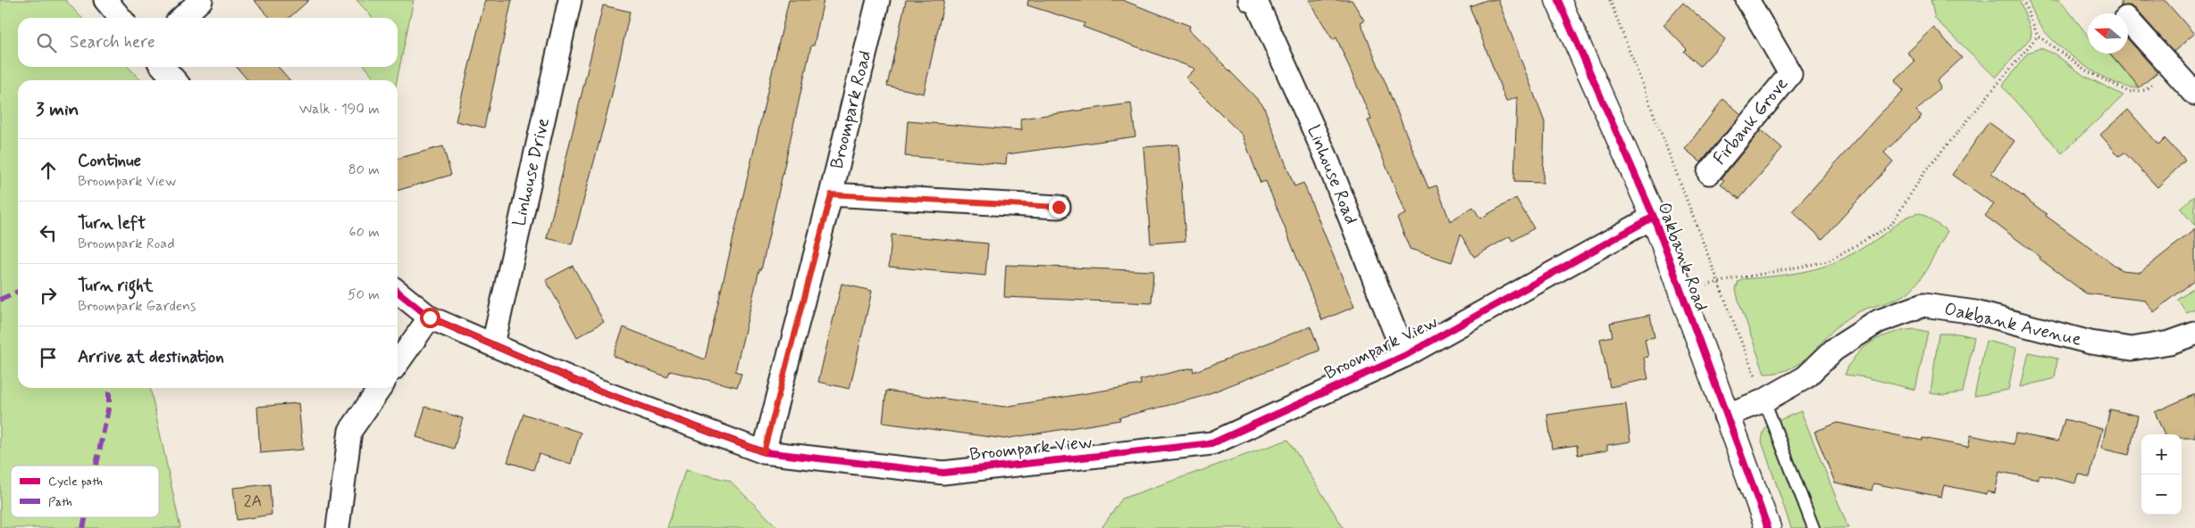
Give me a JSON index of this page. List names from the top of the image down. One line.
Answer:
{"streets":{"street":["Broompark Road","Firbank Grove","Linhouse Drive","Linhouse Road","Oakbank Road","Oakbank Avenue","Broompark View"]},"crossings":[["Broompark Road","Broompark View"],["Linhouse Drive","Broompark View"],["Linhouse Road","Broompark View"],["Oakbank Road","Oakbank Avenue"],["Oakbank Road","Broompark View"]],"house_numbers":["2A"],"legend":["Cycle path","Path"],"north":"left","page":{"search":"Search here","heading":["3 min","Walk · 190 m"],"list":[["Continue","Broompark View","80 m"],["Turn left","Broompark Road","60 m"],["Turn right","Broompark Gardens","50 m"],"Arrive at destination"],"map_buttons":["+","−"]}}
